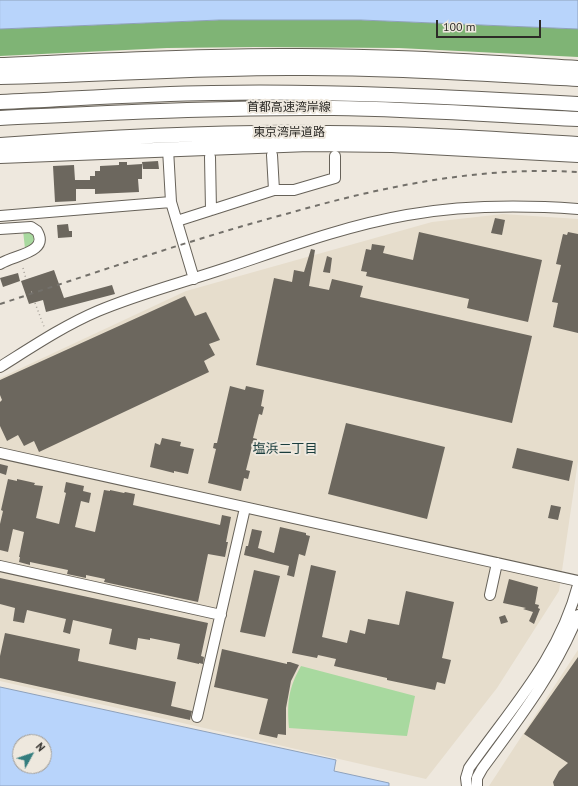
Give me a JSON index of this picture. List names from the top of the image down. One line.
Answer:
{"streets":{"highway":["首都高速湾岸線","東京湾岸道路"]},"districts":["塩浜二丁目"],"scale_bar":"100 m","north":"top right"}
